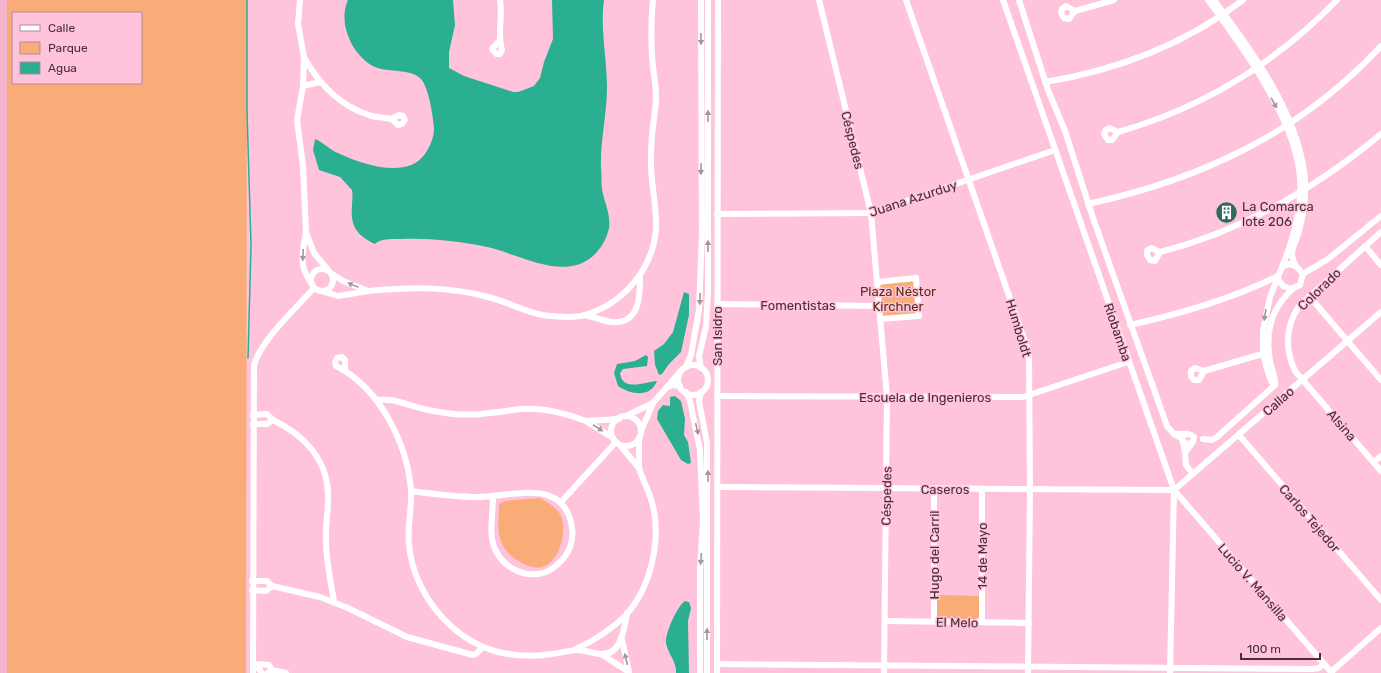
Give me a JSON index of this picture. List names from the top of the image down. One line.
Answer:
{"streets":{"street":["Céspedes","Juana Azurduy","Colorado","Fomentistas","Humboldt","Riobamba","San Isidro","Escuela de Ingenieros","Callao","Alsina","Caseros","Carlos Tejedor","Hugo del Carril","14 de Mayo","Lucio V. Mansilla","El Melo"]},"crossings":[["Céspedes","Juana Azurduy"],["Céspedes","Fomentistas"],["Céspedes","Escuela de Ingenieros"],["Céspedes","Caseros"],["Céspedes","El Melo"],["Juana Azurduy","Humboldt"],["Juana Azurduy","Riobamba"],["Juana Azurduy","San Isidro"],["Colorado","Callao"],["Colorado","Alsina"],["Fomentistas","San Isidro"],["Humboldt","Escuela de Ingenieros"],["Humboldt","Caseros"],["Humboldt","El Melo"],["Riobamba","Escuela de Ingenieros"],["Riobamba","Callao"],["Riobamba","Caseros"],["Riobamba","Lucio V. Mansilla"],["San Isidro","Escuela de Ingenieros"],["San Isidro","Caseros"],["Callao","Alsina"],["Callao","Caseros"],["Callao","Carlos Tejedor"],["Callao","Lucio V. Mansilla"],["Caseros","Hugo del Carril"],["Caseros","14 de Mayo"],["Caseros","Lucio V. Mansilla"],["Hugo del Carril","El Melo"],["14 de Mayo","El Melo"]],"parks":["Plaza Néstor Kirchner"],"places":{"building":["La Comarca lote 206"]},"legend":["Calle","Parque","Agua"],"scale_bar":"100 m"}
